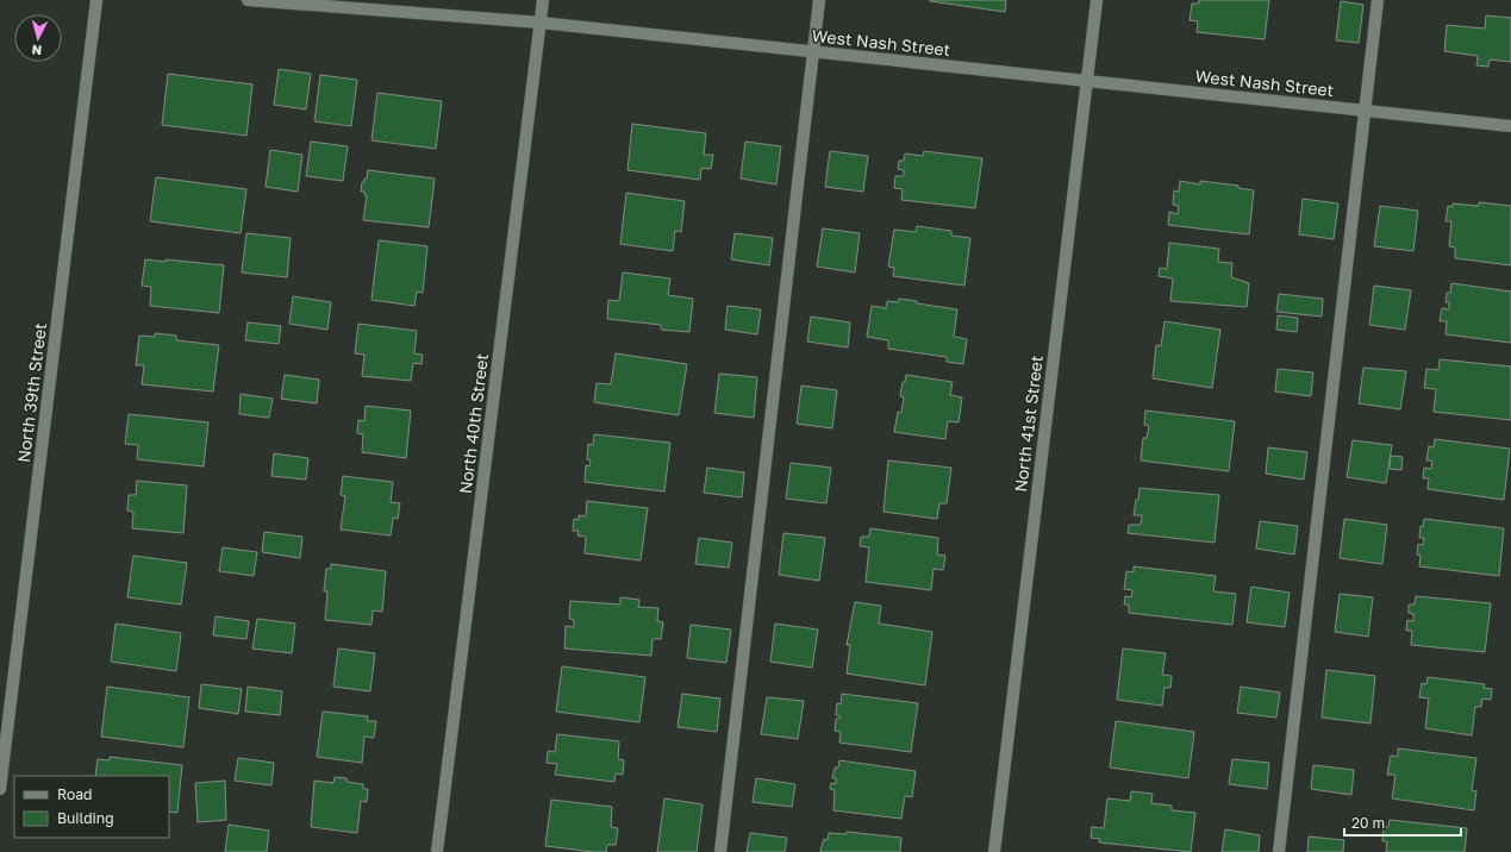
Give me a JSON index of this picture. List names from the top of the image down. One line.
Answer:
{"streets":{"street":["West Nash Street","North 39th Street","North 40th Street","North 41st Street"]},"crossings":[["West Nash Street","North 40th Street"],["West Nash Street","North 41st Street"]],"legend":["Road","Building"],"scale_bar":"20 m","north":"bottom"}
